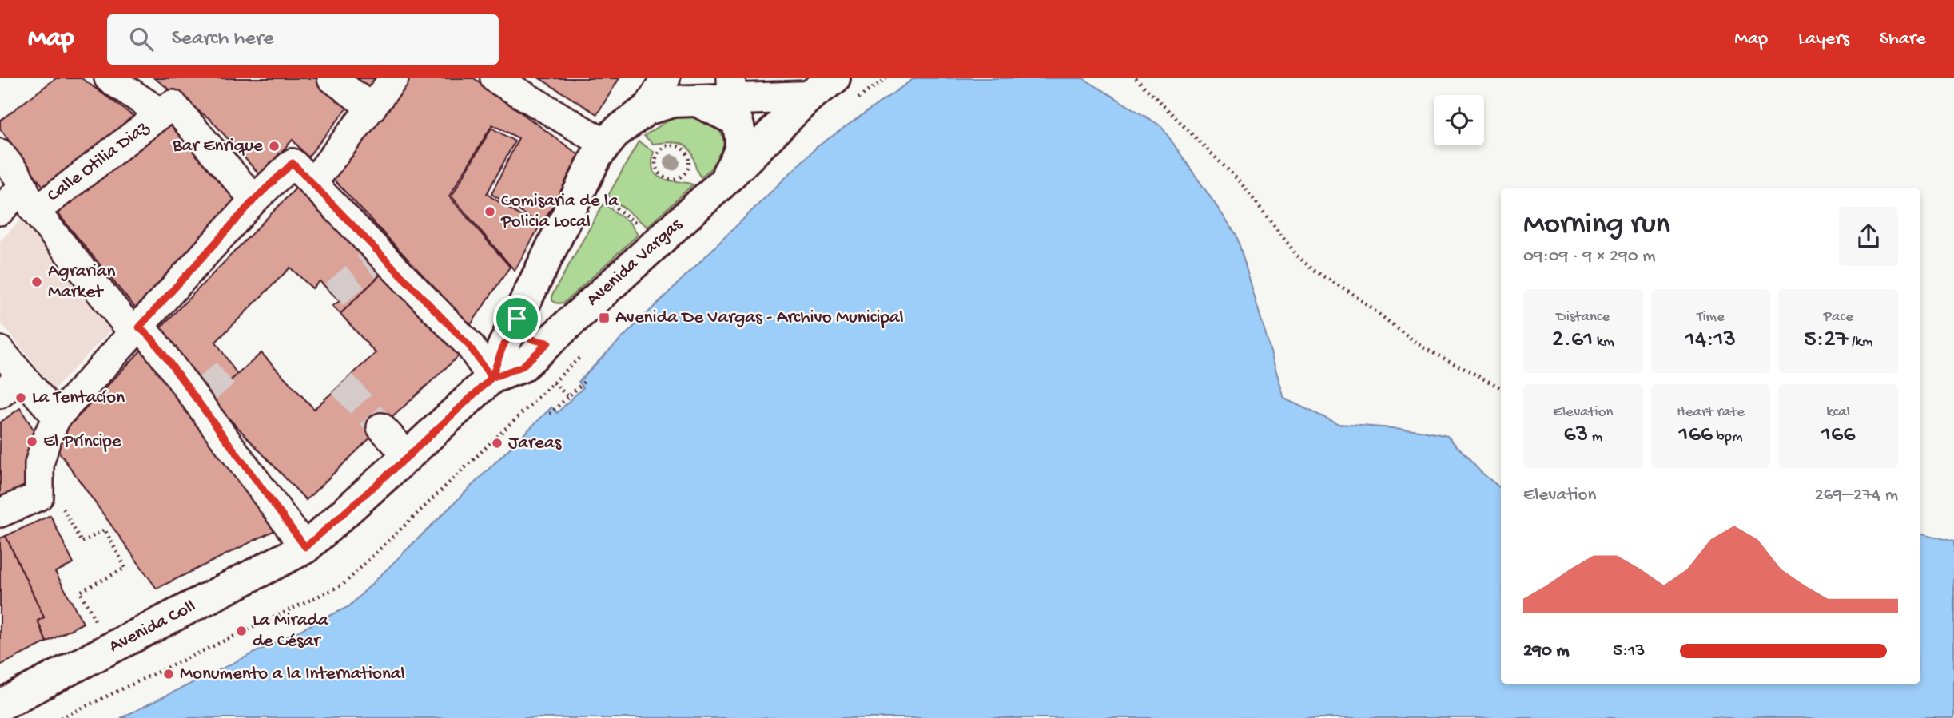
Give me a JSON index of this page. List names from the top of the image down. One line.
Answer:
{"streets":{"street":["Calle Otilia Diaz","Avenida Vargas","Avenida Coll"]},"crossings":[["Avenida Vargas","Avenida Coll"]],"places":{"other":["Bar Enrique","Comisaria de la Policia Local","Agrarian Market","La Tentacíon","El Príncipe","Jareas","La Mirada de César","Monumento a la International"],"transit":["Avenida De Vargas - Archivo Municipal"]},"page":{"header":"Map","search":"Search here","nav":["Map","Layers","Share"],"heading":["Morning run","09:09 · 9 × 290 m"],"stats":[["Distance","2.61 km"],["Time","14:13"],["Pace","5:27 /km"],["Elevation","63 m"],["Heart rate","166 bpm"],["kcal","166"]],"chart":["Elevation","269–274 m"],"list":[{"name":"290 m","note":"5:13"}]}}
